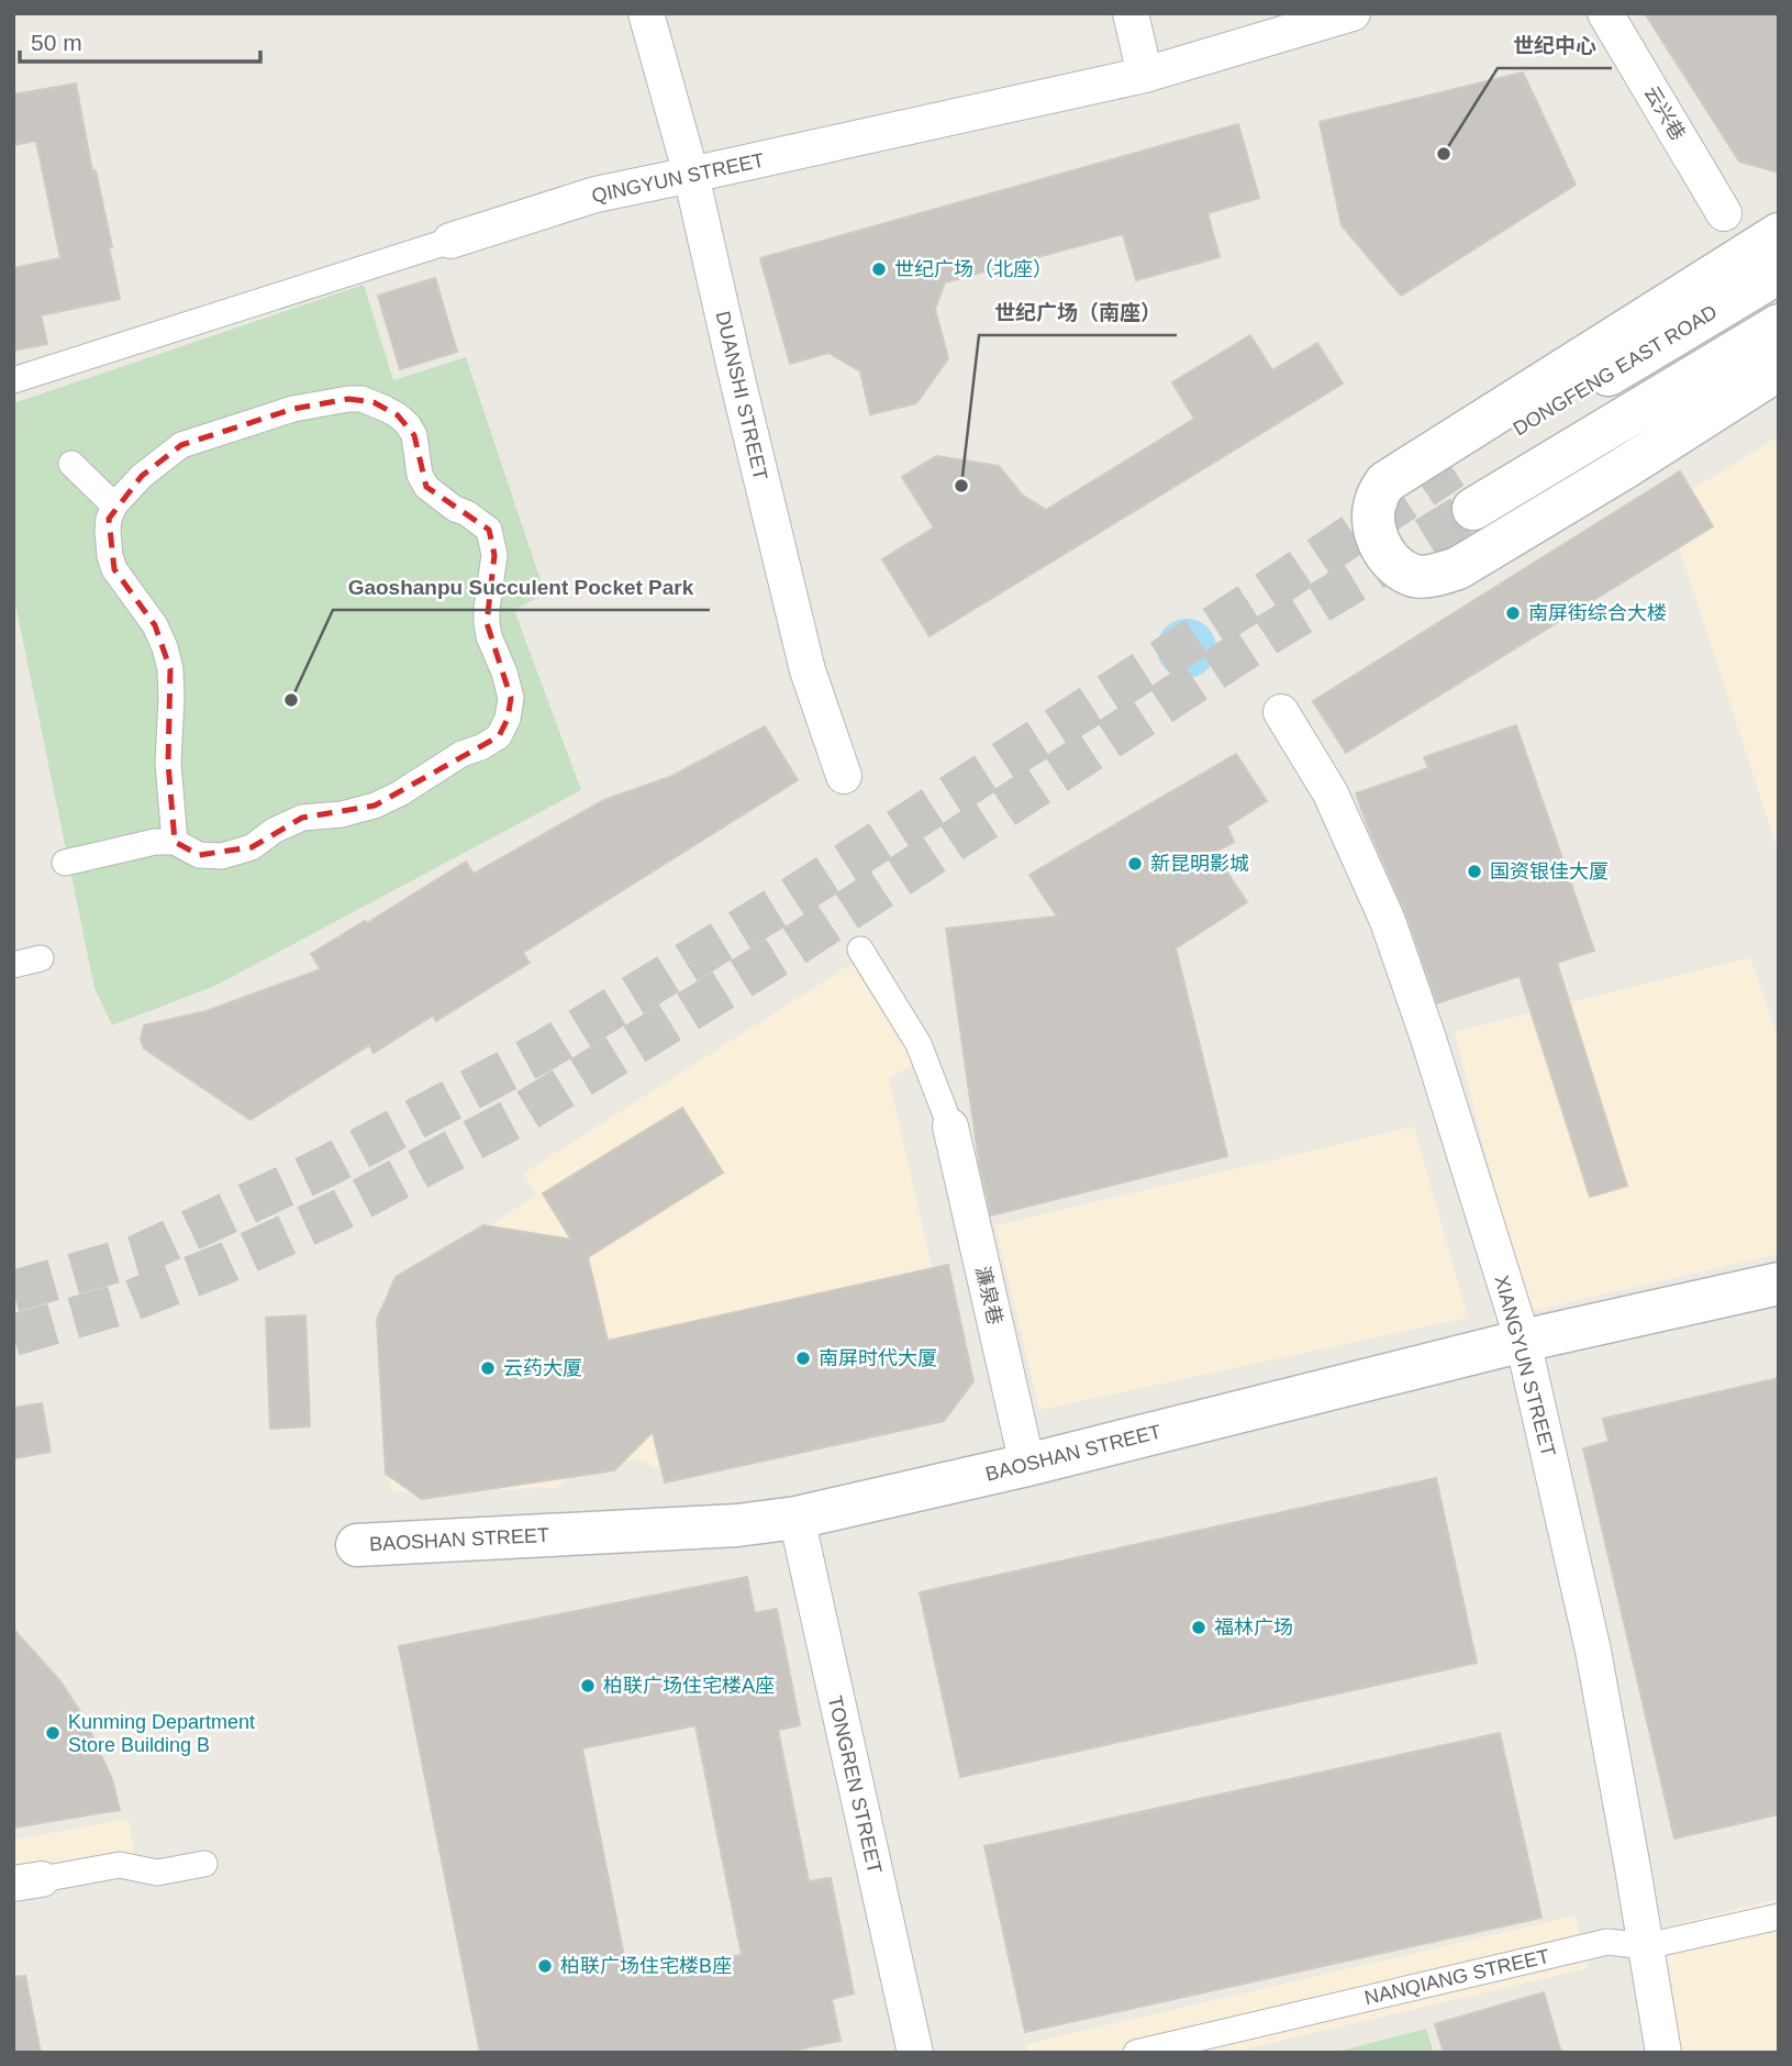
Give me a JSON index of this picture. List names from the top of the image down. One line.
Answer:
{"streets":{"main road":["DONGFENG EAST ROAD","BAOSHAN STREET"],"street":["云兴巷","QINGYUN STREET","DUANSHI STREET","濂泉巷","XIANGYUN STREET","TONGREN STREET","NANQIANG STREET"]},"crossings":[["QINGYUN STREET","DUANSHI STREET"],["濂泉巷","BAOSHAN STREET"],["XIANGYUN STREET","BAOSHAN STREET"],["XIANGYUN STREET","NANQIANG STREET"],["BAOSHAN STREET","TONGREN STREET"]],"places":["世纪中心","世纪广场（北座）","世纪广场（南座）","南屏街综合大楼","Gaoshanpu Succulent Pocket Park","新昆明影城","国资银佳大厦","南屏时代大厦","云药大厦","福林广场","柏联广场住宅楼A座","Kunming Department Store Building B","柏联广场住宅楼B座"],"scale_bar":"50 m"}
